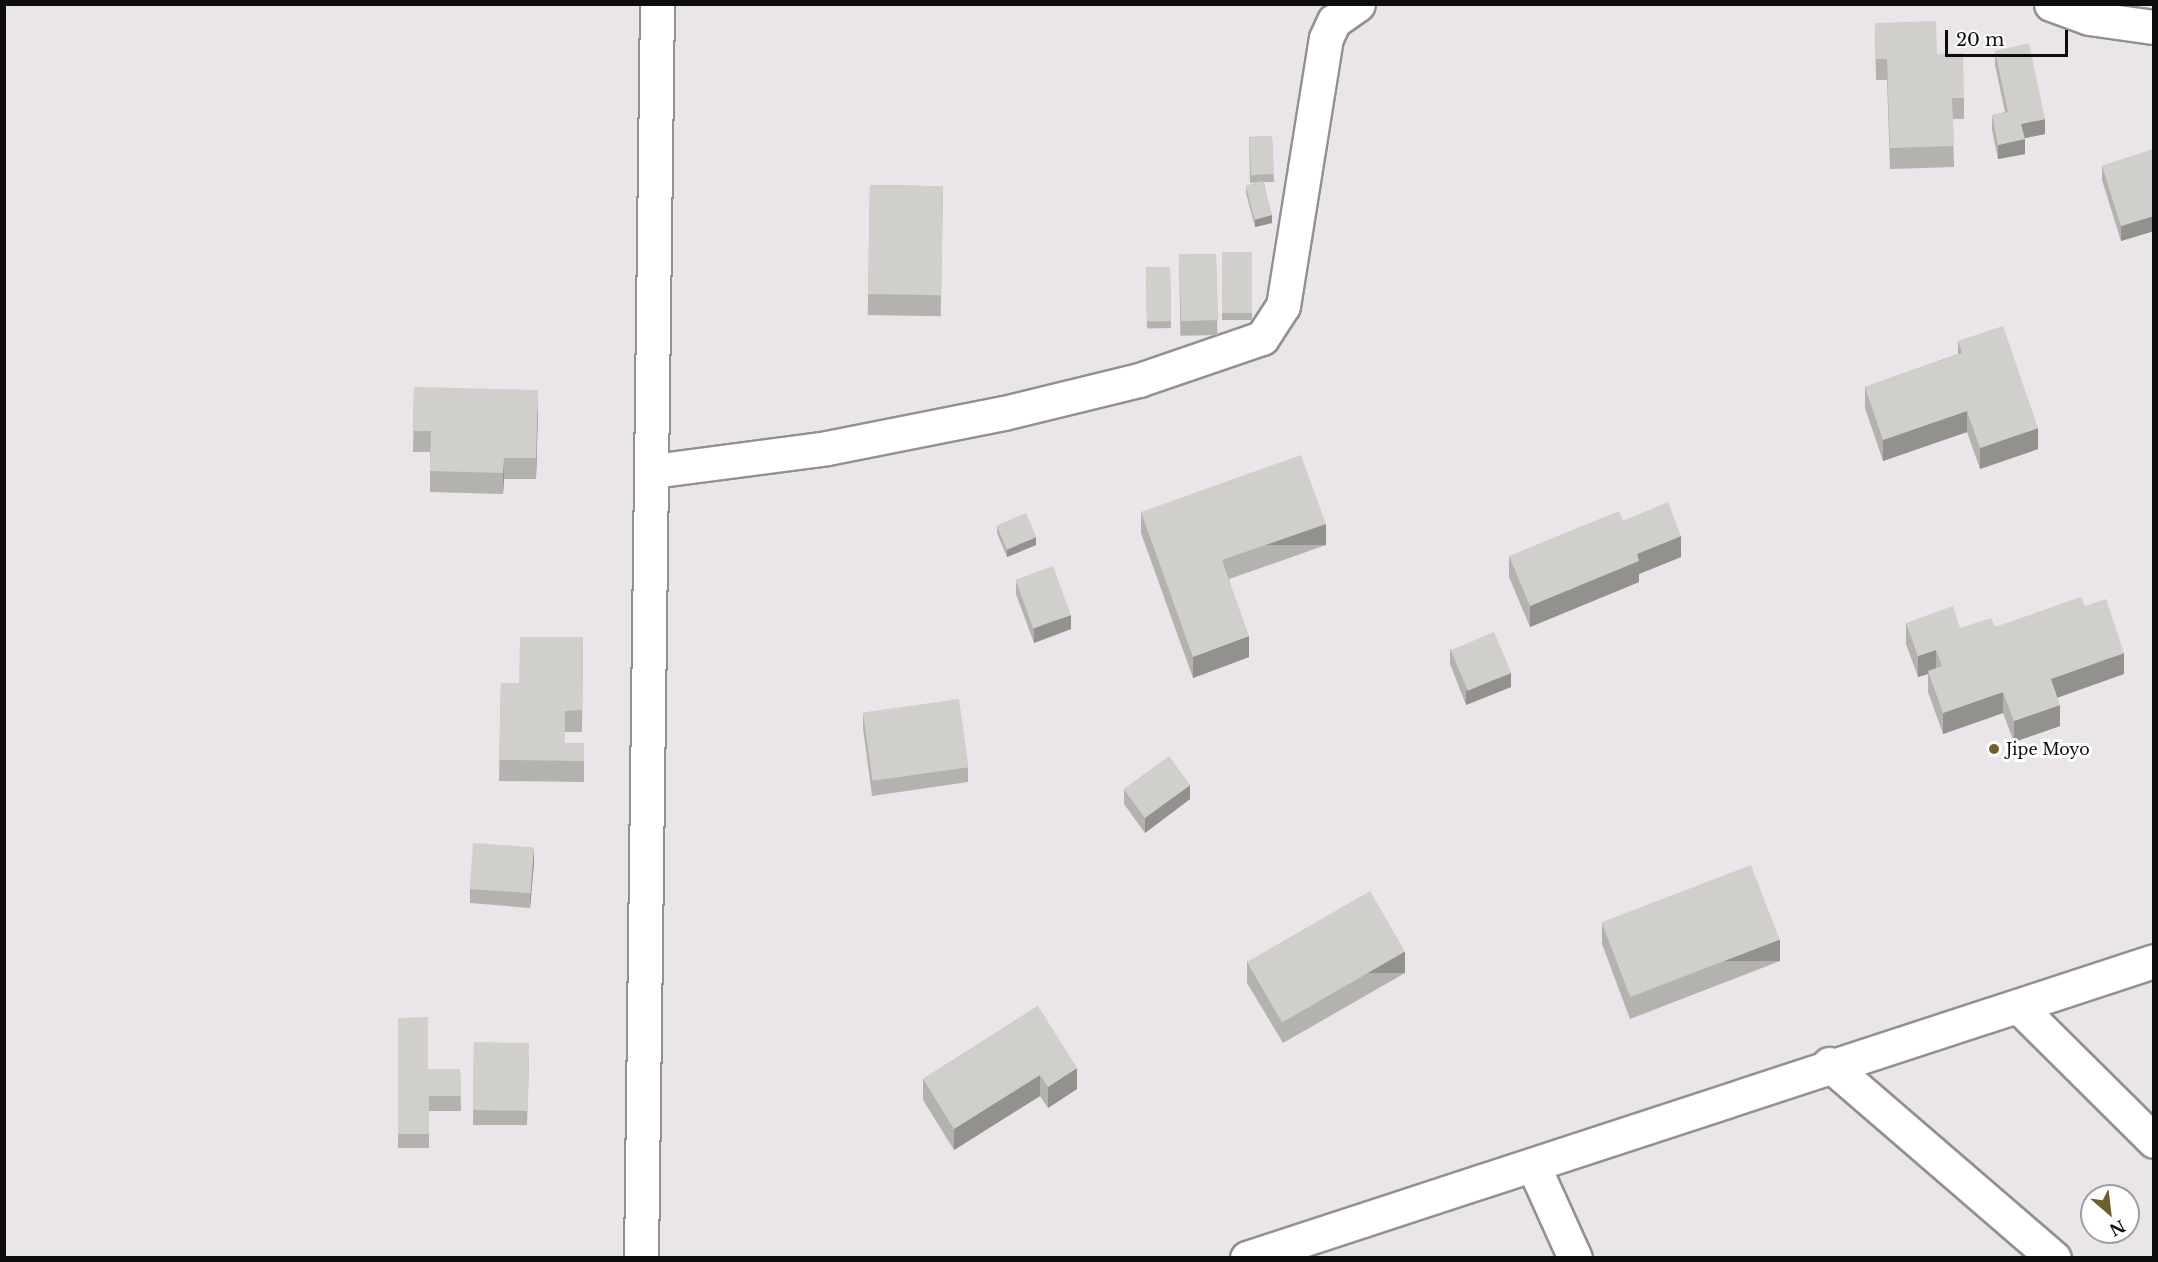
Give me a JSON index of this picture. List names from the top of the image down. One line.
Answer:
{"places":["Jipe Moyo"],"scale_bar":"20 m","north":"bottom right"}
